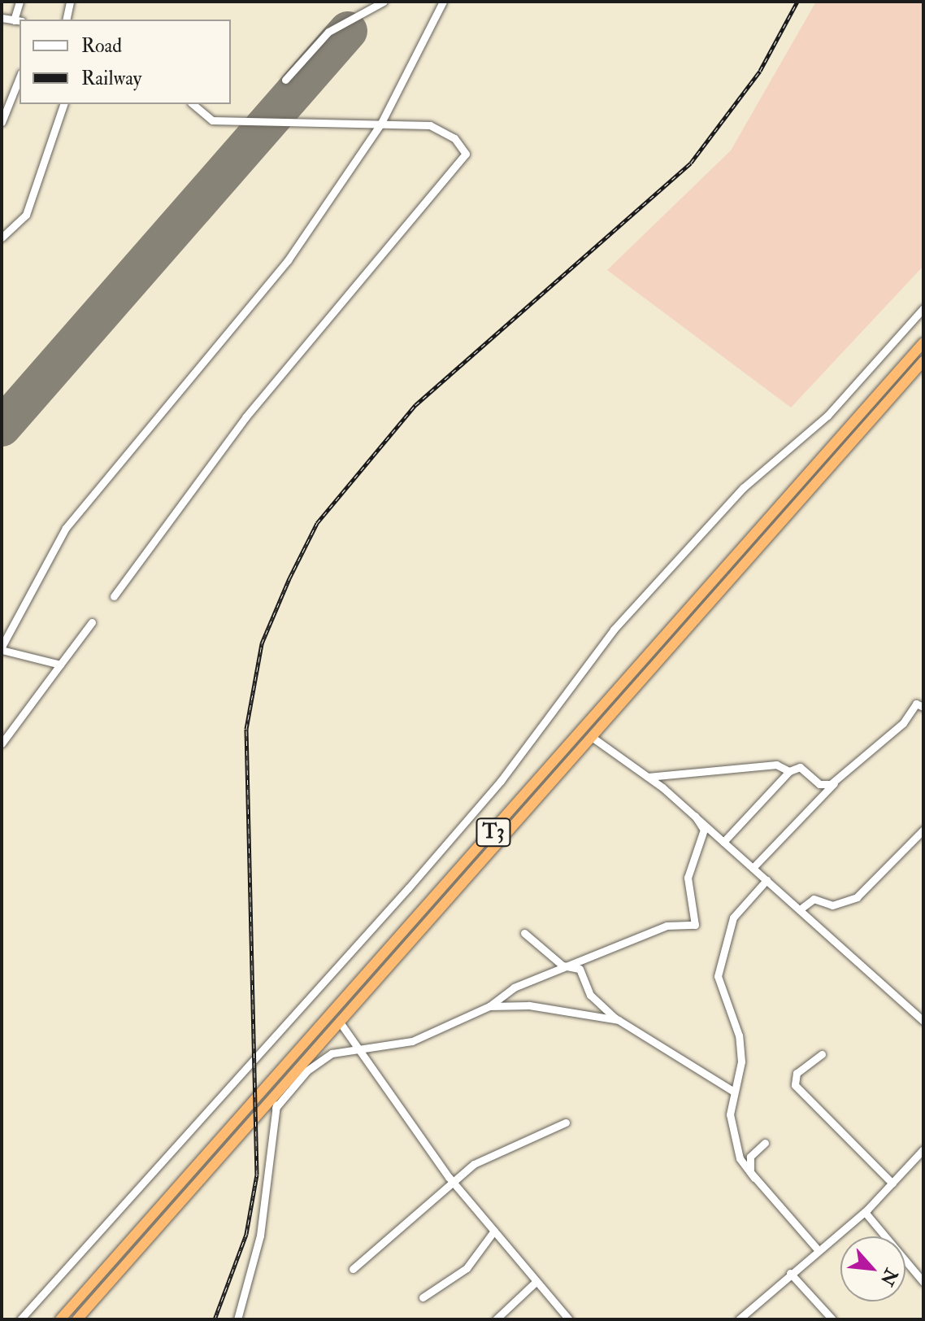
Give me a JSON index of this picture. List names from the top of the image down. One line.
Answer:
{"streets":{"highway":["T3"]},"legend":["Road","Railway"],"north":"bottom right"}
